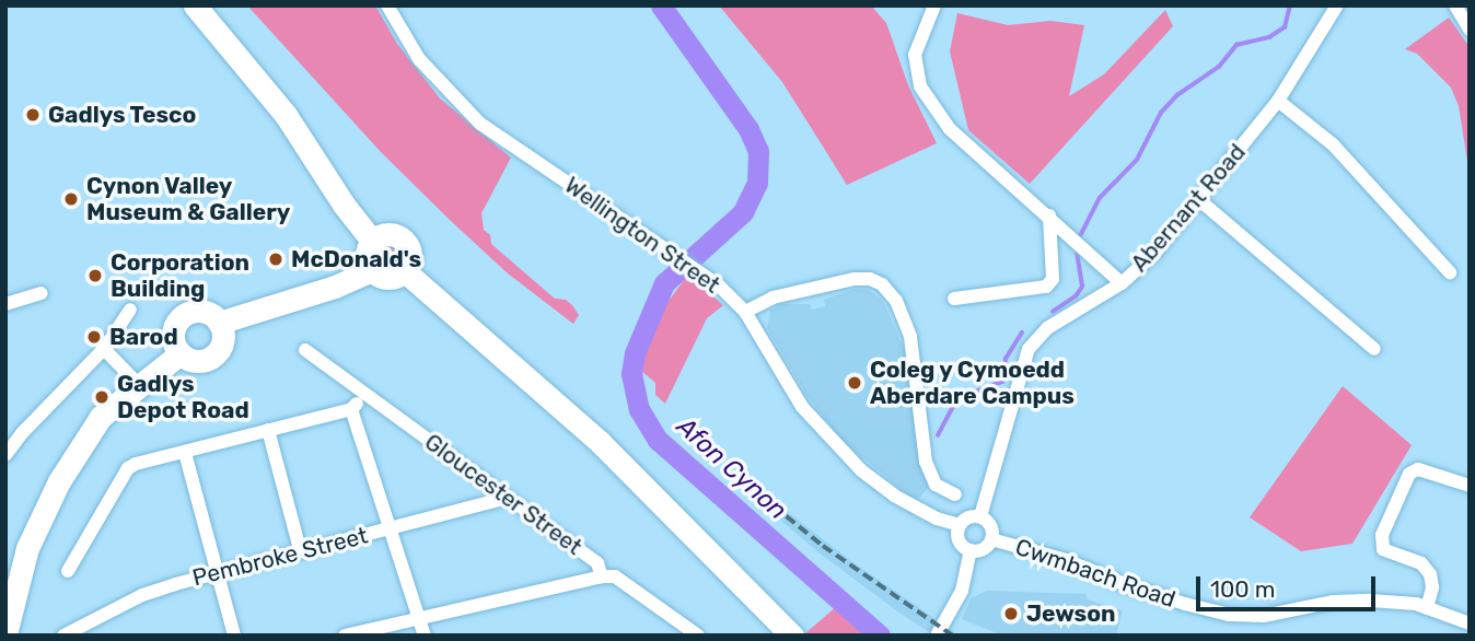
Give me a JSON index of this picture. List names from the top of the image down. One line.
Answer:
{"streets":{"street":["Abernant Road","Wellington Street","Gloucester Street","Pembroke Street","Cwmbach Road"]},"crossings":[["Abernant Road","Wellington Street"],["Abernant Road","Cwmbach Road"],["Wellington Street","Cwmbach Road"],["Gloucester Street","Pembroke Street"]],"water":["Afon Cynon"],"places":["Gadlys Tesco","Cynon Valley Museum & Gallery","McDonald's","Corporation Building","Barod","Coleg y Cymoedd Aberdare Campus","Gadlys Depot Road","Jewson"],"scale_bar":"100 m"}
